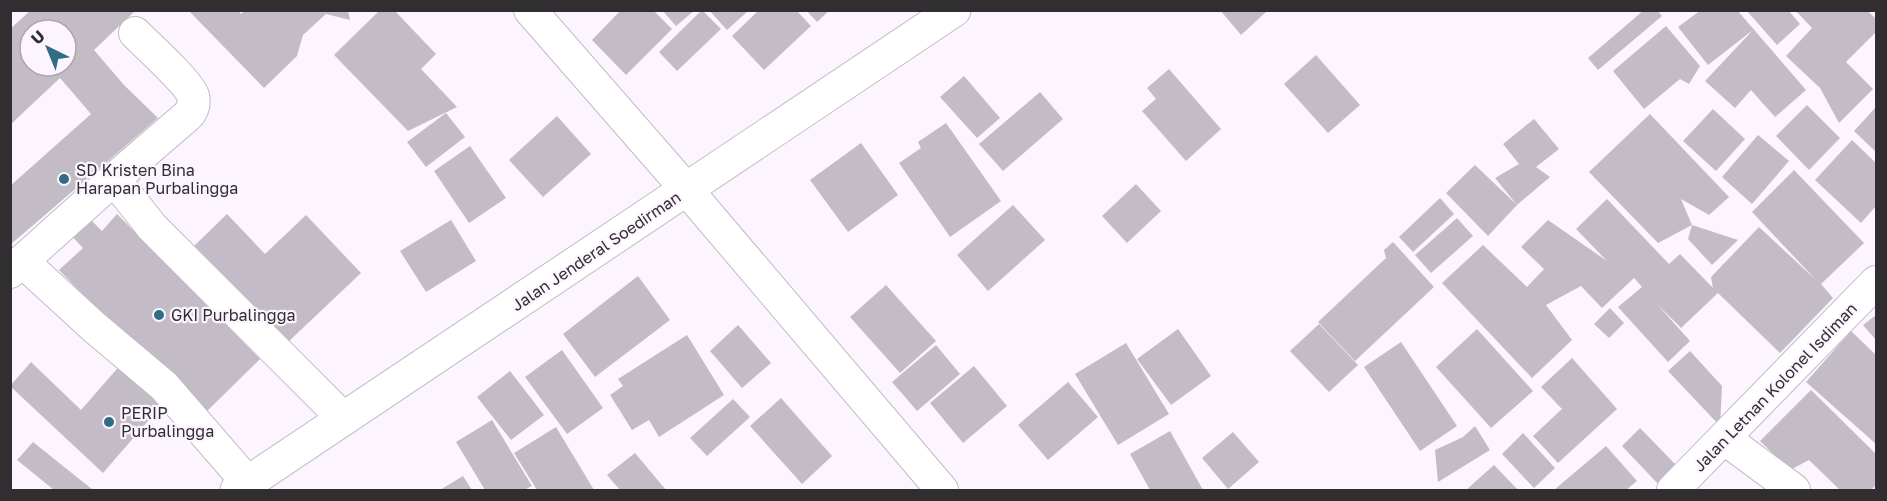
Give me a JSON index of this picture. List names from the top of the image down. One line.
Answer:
{"streets":{"main road":["Jalan Jenderal Soedirman"],"street":["Jalan Letnan Kolonel Isdiman"]},"places":["SD Kristen Bina Harapan Purbalingga","GKI Purbalingga","PERIP Purbalingga"],"north":"top left"}
